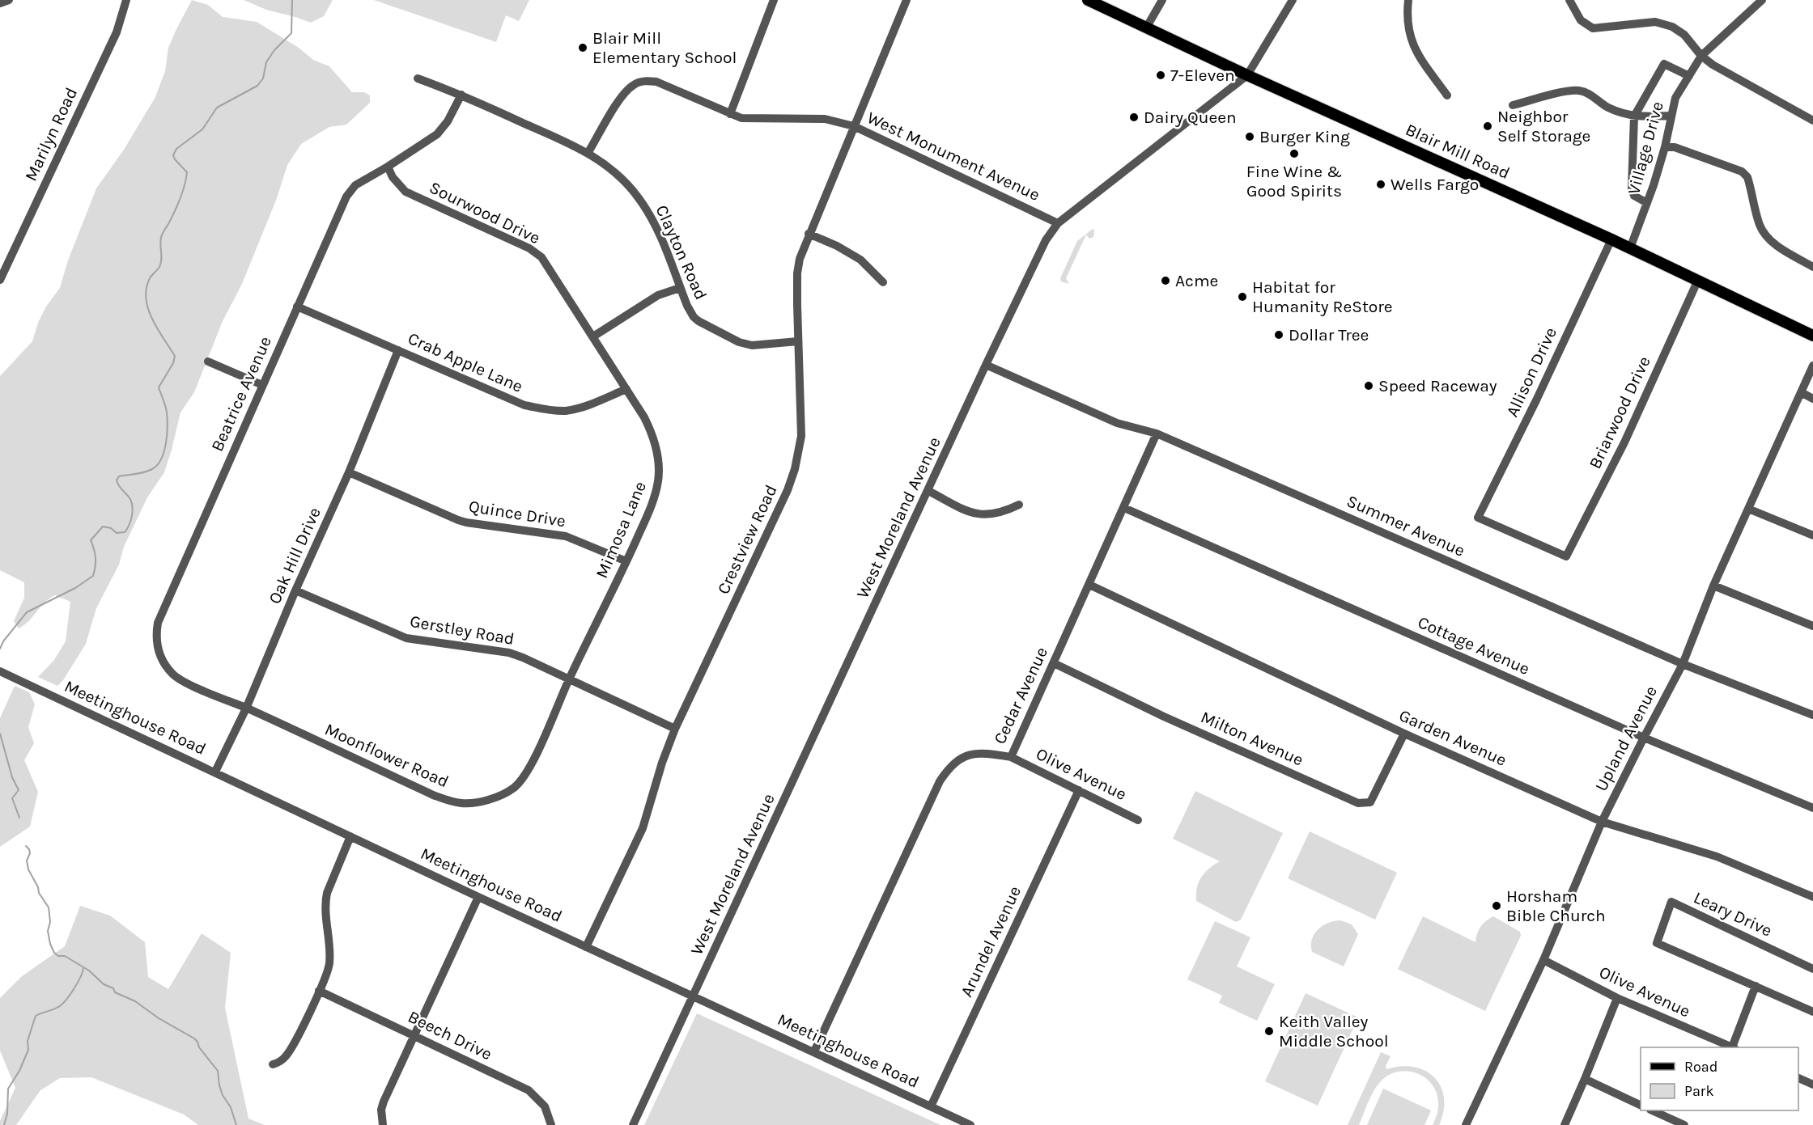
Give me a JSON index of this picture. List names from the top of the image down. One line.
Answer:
{"streets":{"main road":["Blair Mill Road"],"street":["Marilyn Road","Village Drive","West Monument Avenue","Sourwood Drive","Clayton Road","Crab Apple Lane","Allison Drive","Beatrice Avenue","Briarwood Drive","Quince Drive","West Moreland Avenue","Summer Avenue","Mimosa Lane","Crestview Road","Oak Hill Drive","Gerstley Road","Cottage Avenue","Cedar Avenue","Meetinghouse Road","Garden Avenue","Milton Avenue","Upland Avenue","Moonflower Road","Olive Avenue","Leary Drive","Arundel Avenue","Beech Drive"]},"crossings":[["Village Drive","Blair Mill Road"],["Blair Mill Road","Allison Drive"],["Blair Mill Road","Briarwood Drive"],["Blair Mill Road","West Moreland Avenue"],["West Monument Avenue","West Moreland Avenue"],["West Monument Avenue","Crestview Road"],["Sourwood Drive","Crab Apple Lane"],["Sourwood Drive","Beatrice Avenue"],["Sourwood Drive","Mimosa Lane"],["Clayton Road","Beatrice Avenue"],["Clayton Road","Crestview Road"],["Crab Apple Lane","Beatrice Avenue"],["Crab Apple Lane","Mimosa Lane"],["Crab Apple Lane","Oak Hill Drive"],["Allison Drive","Briarwood Drive"],["Beatrice Avenue","Oak Hill Drive"],["Beatrice Avenue","Moonflower Road"],["Quince Drive","Mimosa Lane"],["Quince Drive","Oak Hill Drive"],["West Moreland Avenue","Summer Avenue"],["West Moreland Avenue","Meetinghouse Road"],["Summer Avenue","Cedar Avenue"],["Summer Avenue","Upland Avenue"],["Mimosa Lane","Gerstley Road"],["Mimosa Lane","Moonflower Road"],["Crestview Road","Gerstley Road"],["Crestview Road","Meetinghouse Road"],["Oak Hill Drive","Gerstley Road"],["Oak Hill Drive","Meetinghouse Road"],["Oak Hill Drive","Moonflower Road"],["Gerstley Road","Moonflower Road"],["Cottage Avenue","Cedar Avenue"],["Cottage Avenue","Upland Avenue"],["Cedar Avenue","Meetinghouse Road"],["Cedar Avenue","Garden Avenue"],["Cedar Avenue","Milton Avenue"],["Cedar Avenue","Olive Avenue"],["Meetinghouse Road","Arundel Avenue"],["Garden Avenue","Milton Avenue"],["Garden Avenue","Upland Avenue"],["Upland Avenue","Olive Avenue"],["Olive Avenue","Arundel Avenue"]],"places":["Blair Mill Elementary School","7-Eleven","Dairy Queen","Neighbor Self Storage","Burger King","Fine Wine & Good Spirits","Wells Fargo","Acme","Habitat for Humanity ReStore","Dollar Tree","Speed Raceway","Horsham Bible Church","Keith Valley Middle School"],"legend":["Road","Park"]}
